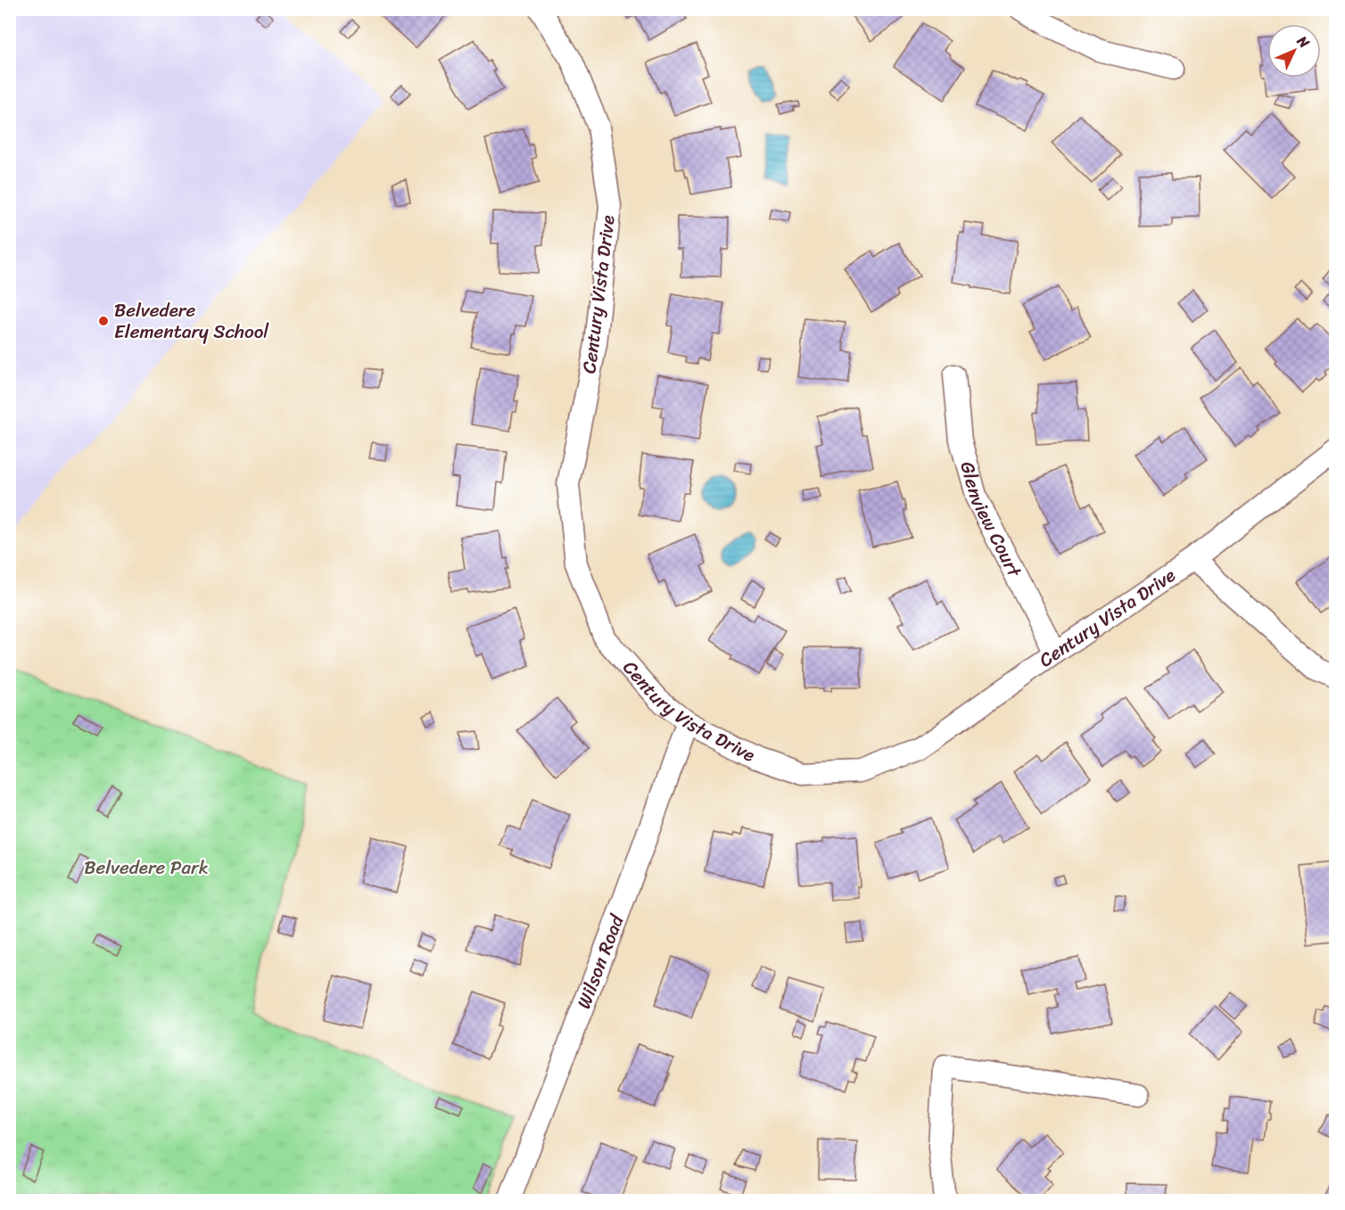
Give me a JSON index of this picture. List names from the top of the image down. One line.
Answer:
{"streets":{"street":["Century Vista Drive","Glenview Court","Wilson Road"]},"crossings":[["Century Vista Drive","Glenview Court"],["Century Vista Drive","Wilson Road"]],"parks":["Belvedere Park"],"places":["Belvedere Elementary School"],"north":"top right"}
